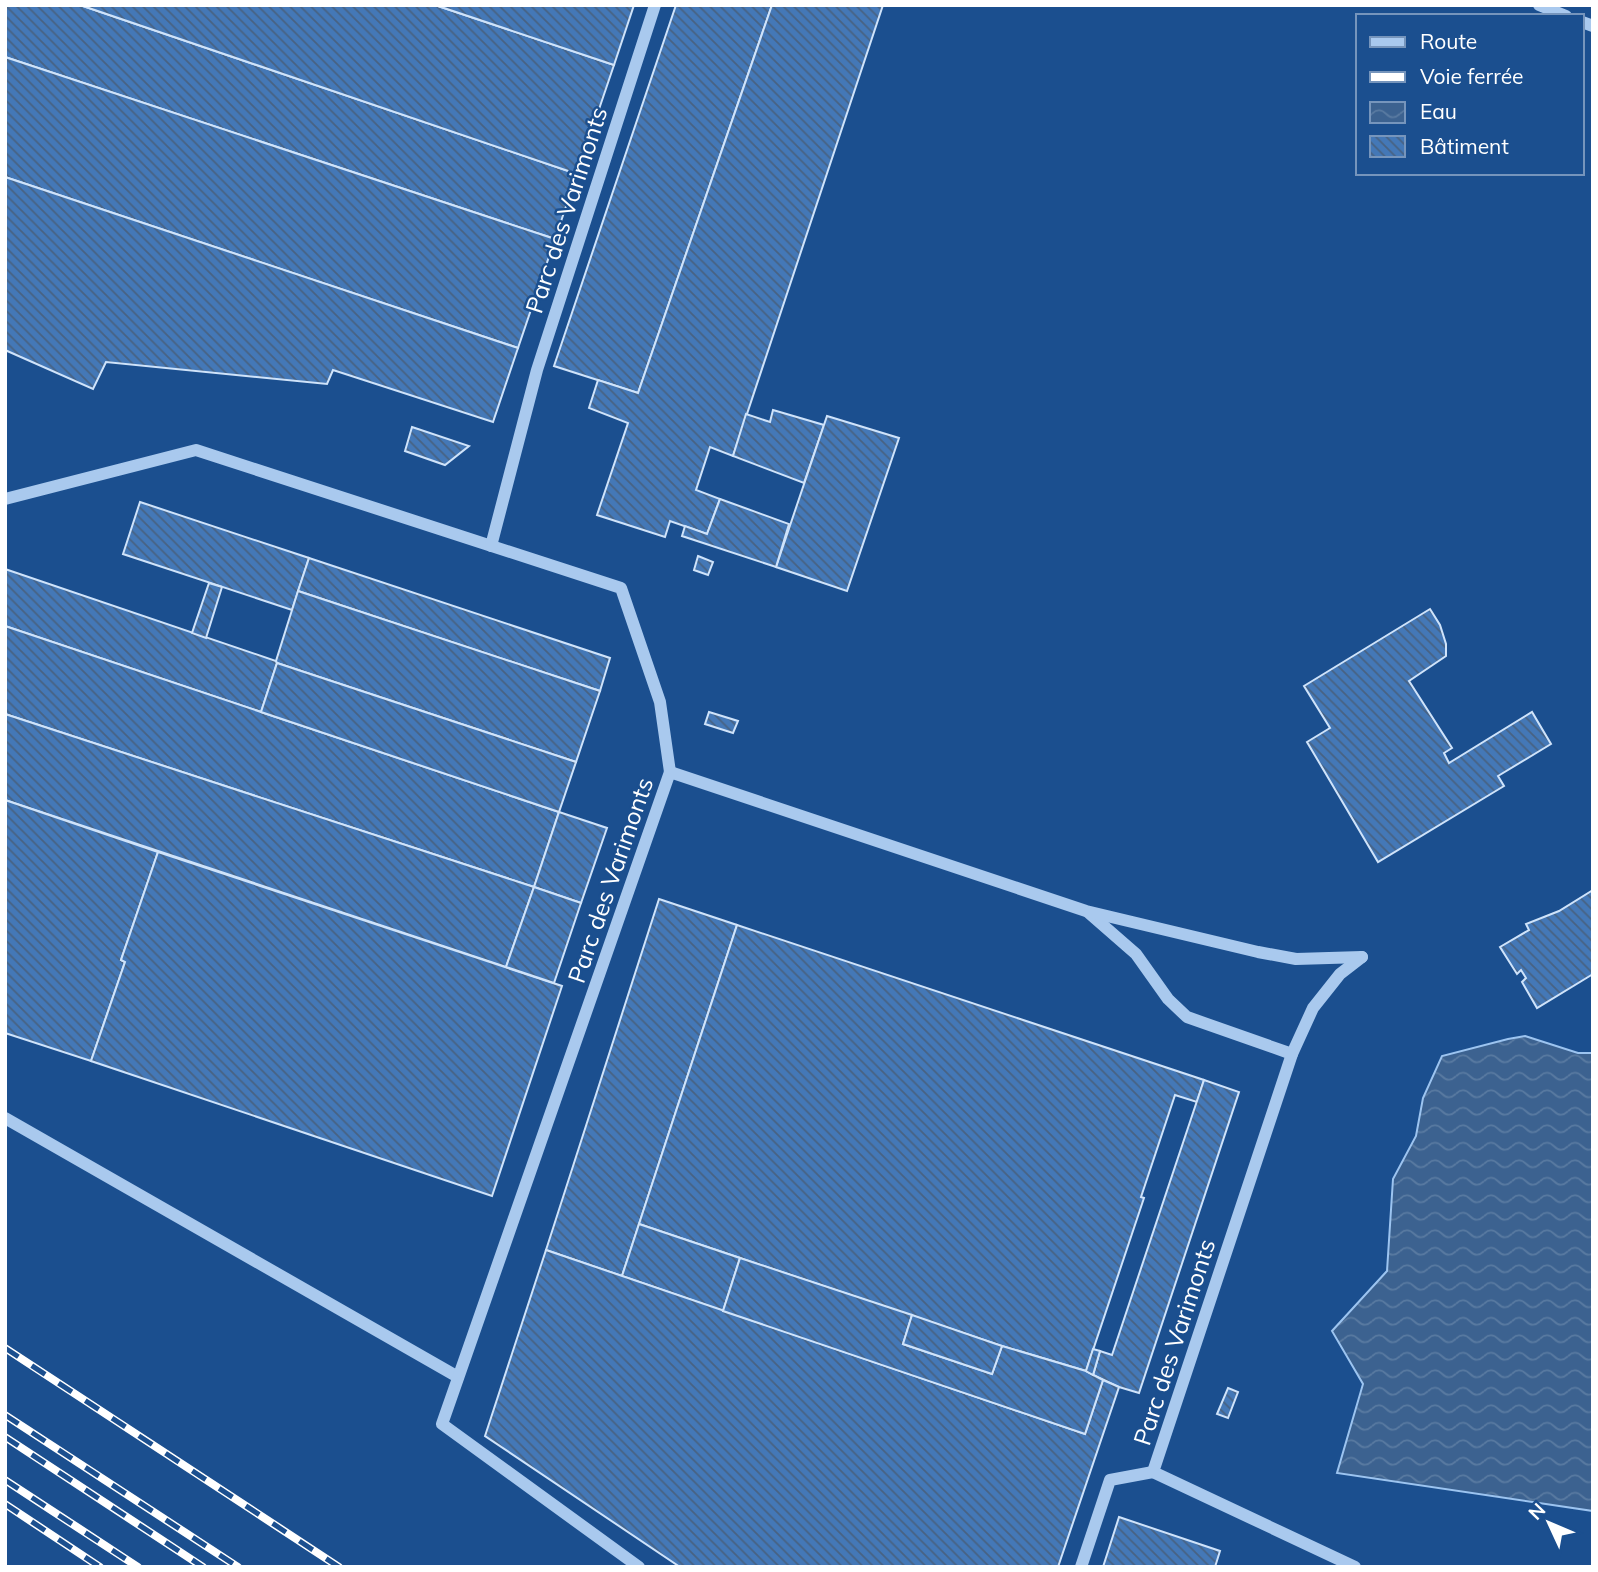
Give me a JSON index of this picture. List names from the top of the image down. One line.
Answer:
{"streets":{"street":["Parc des Varimonts"]},"legend":["Route","Voie ferrée","Eau","Bâtiment"],"north":"top left"}
